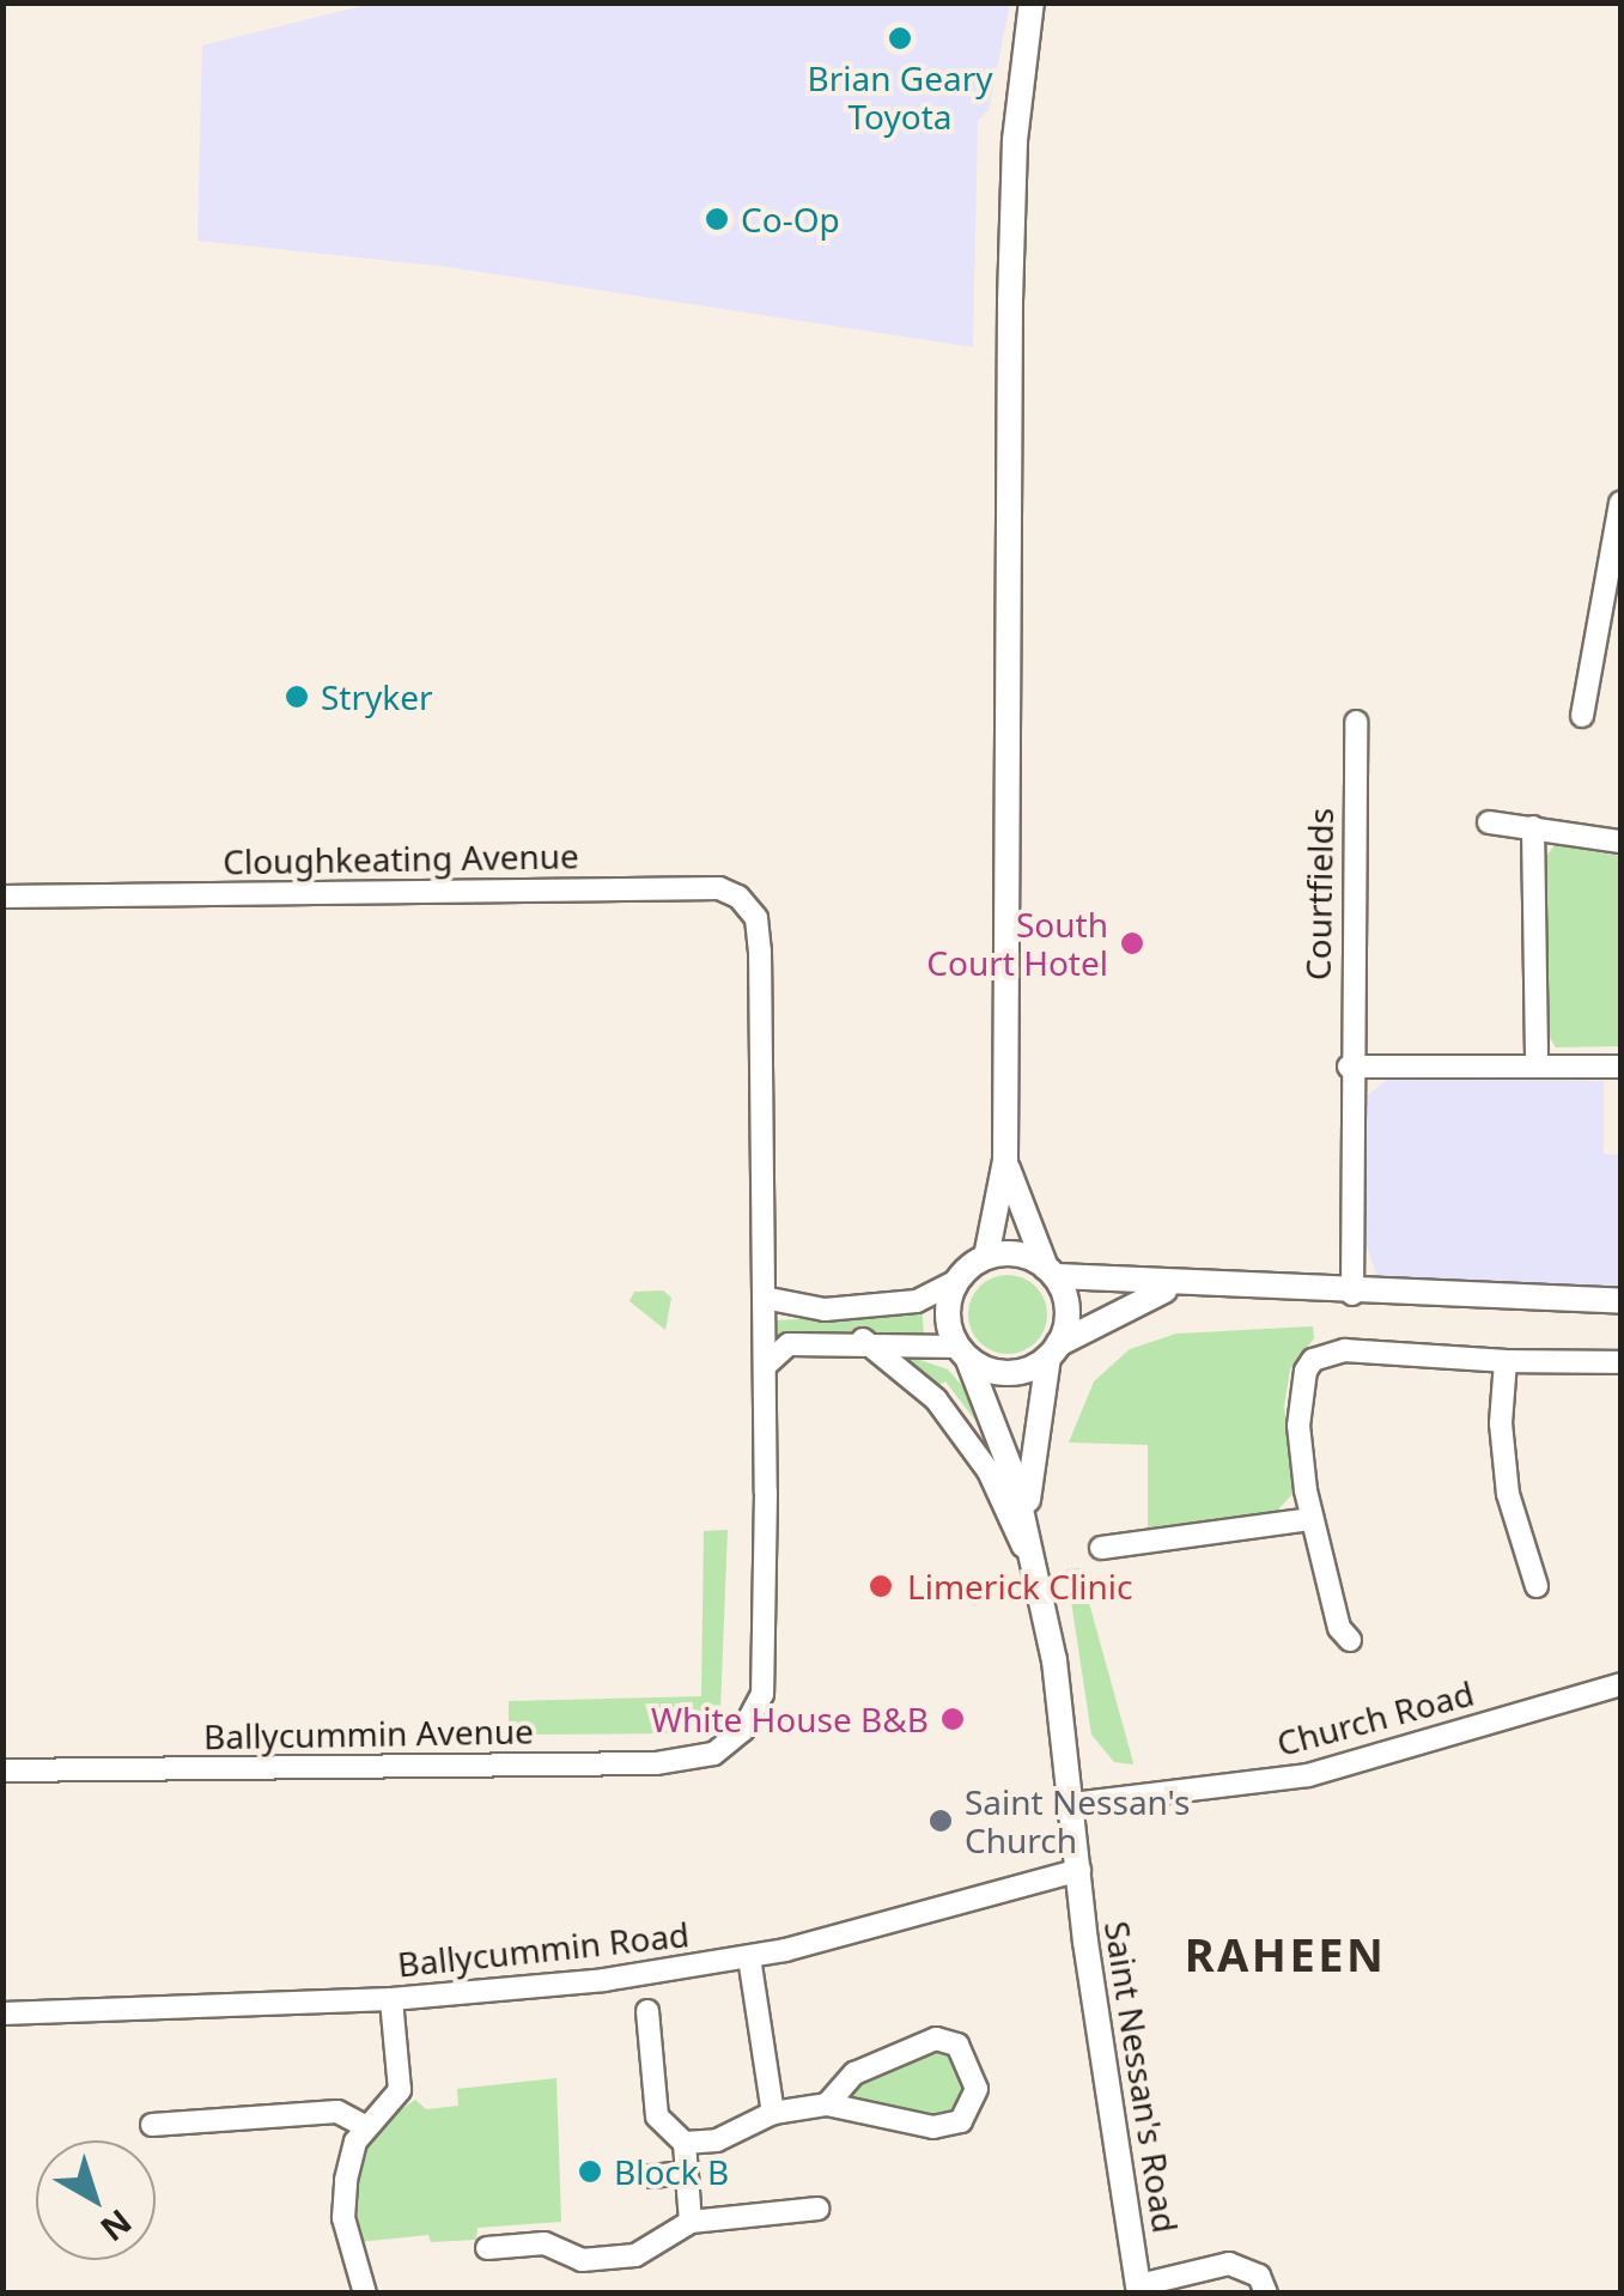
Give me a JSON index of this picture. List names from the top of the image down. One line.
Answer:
{"streets":{"main road":["Saint Nessan's Road"],"street":["Cloughkeating Avenue","Courtfields","Church Road","Ballycummin Avenue","Ballycummin Road"]},"crossings":[["Church Road","Saint Nessan's Road"],["Ballycummin Road","Saint Nessan's Road"]],"districts":["RAHEEN"],"places":["Brian Geary Toyota","Co-Op","Stryker","South Court Hotel","Limerick Clinic","White House B&B","Saint Nessan's Church","Block B"],"north":"bottom right"}
